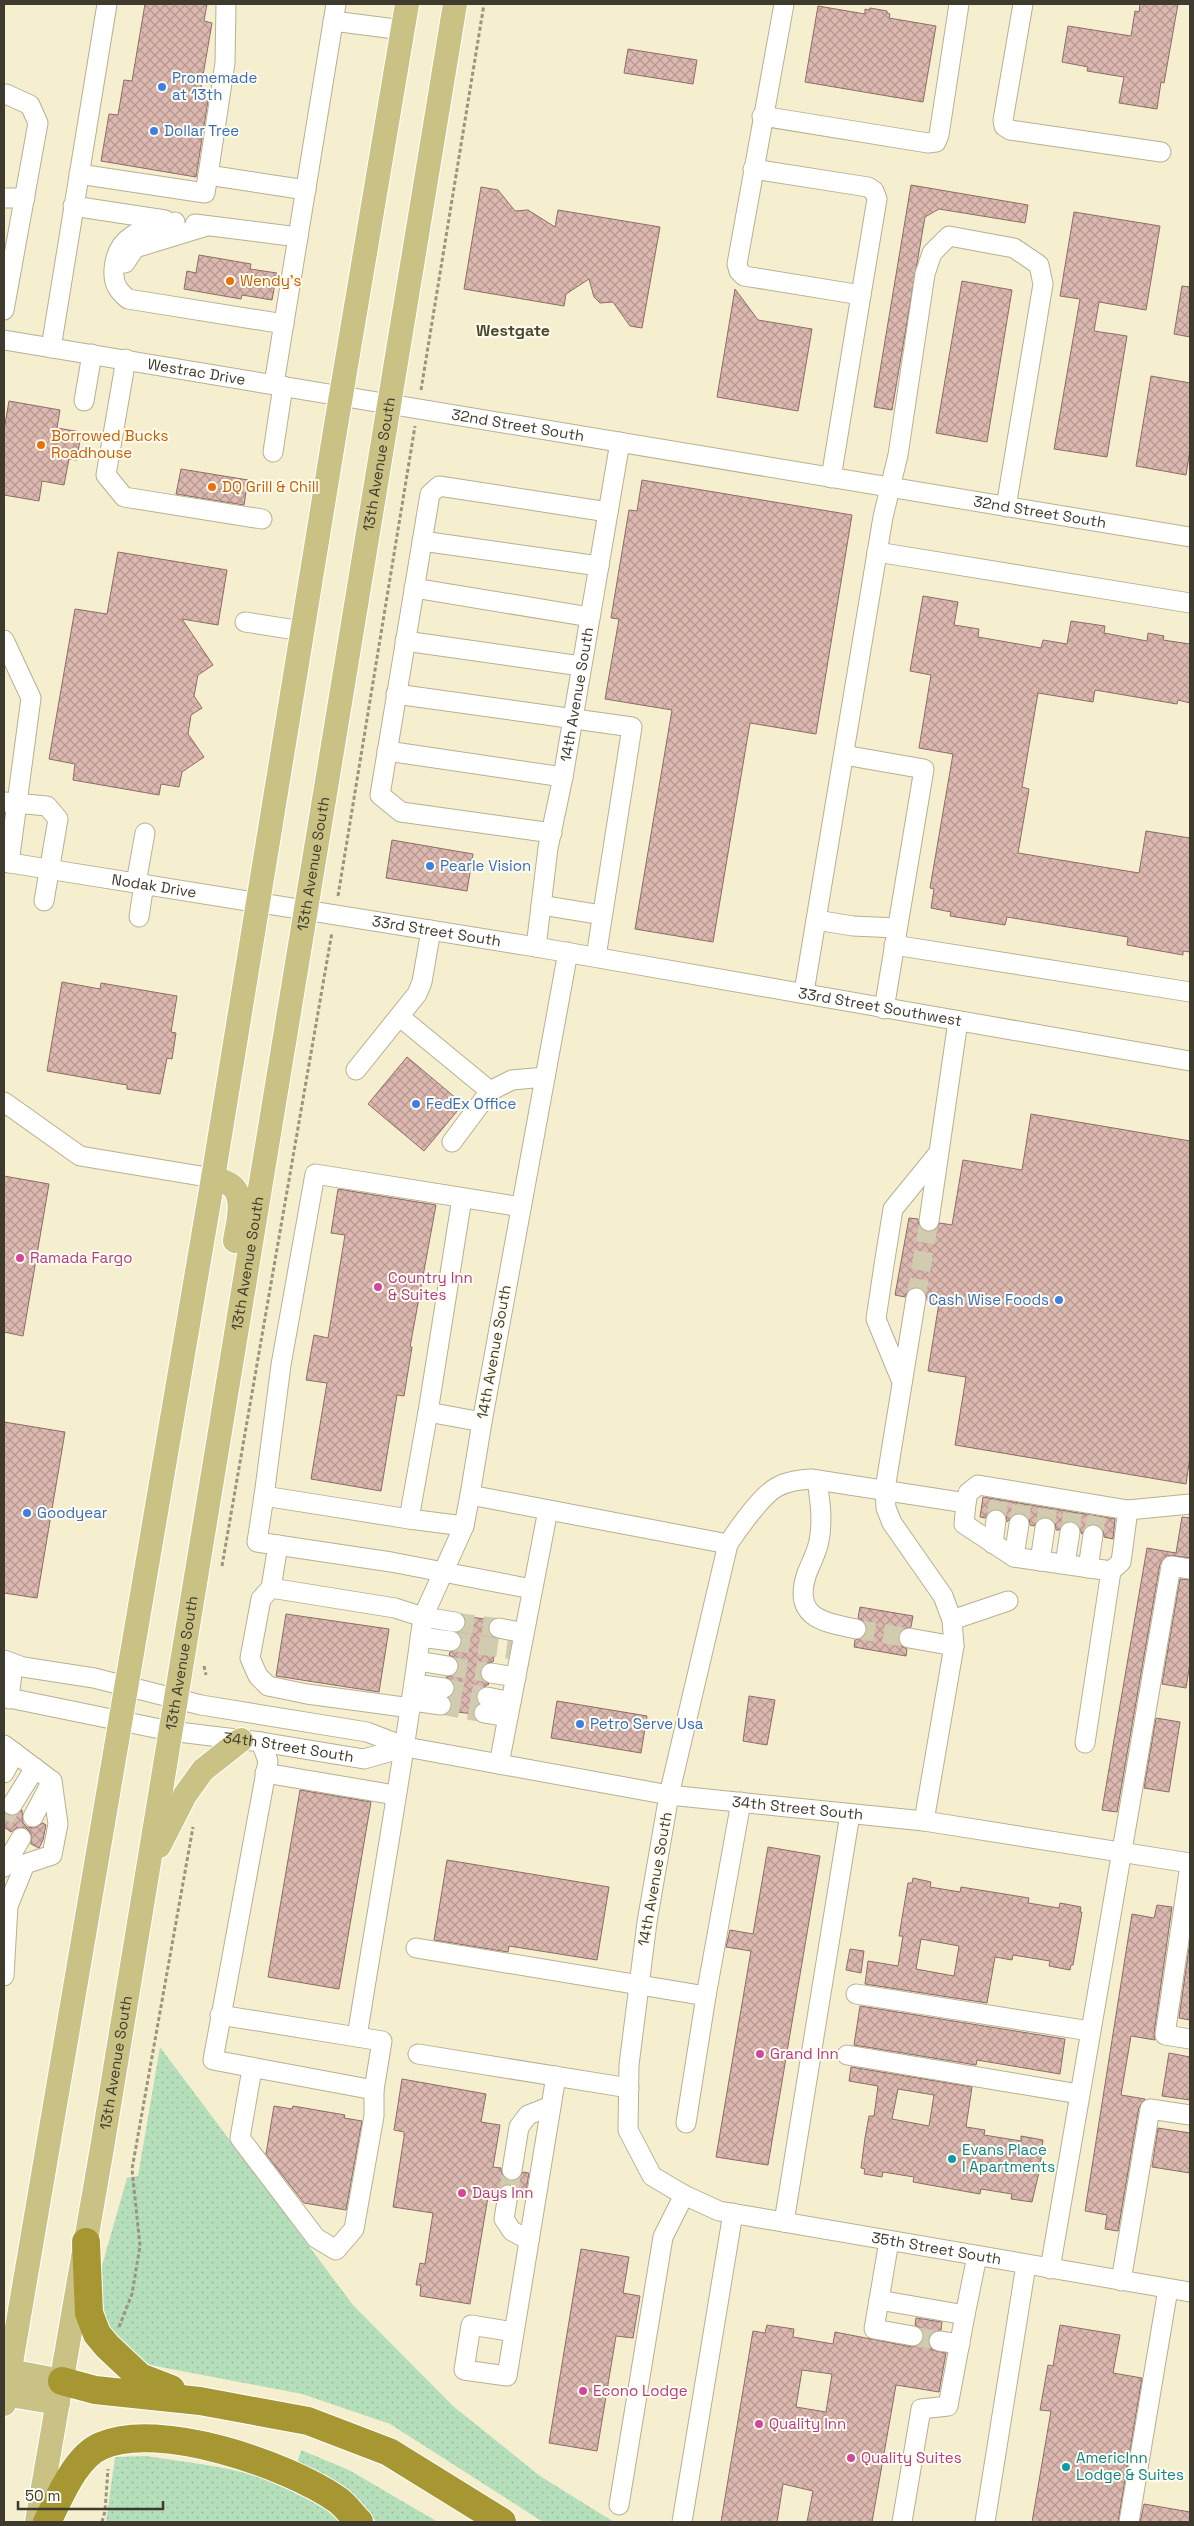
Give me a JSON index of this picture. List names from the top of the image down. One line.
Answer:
{"streets":{"main road":["13th Avenue South"],"street":["Westrac Drive","32nd Street South","14th Avenue South","Nodak Drive","33rd Street South","33rd Street Southwest","34th Street South","35th Street South"]},"crossings":[["Westrac Drive","32nd Street South"],["Westrac Drive","13th Avenue South"],["32nd Street South","13th Avenue South"],["32nd Street South","14th Avenue South"],["13th Avenue South","Nodak Drive"],["13th Avenue South","33rd Street South"],["13th Avenue South","34th Street South"],["14th Avenue South","33rd Street South"],["14th Avenue South","33rd Street Southwest"],["14th Avenue South","34th Street South"],["14th Avenue South","35th Street South"],["Nodak Drive","33rd Street South"],["33rd Street South","33rd Street Southwest"]],"districts":["Westgate"],"places":["Promemade at 13th","Dollar Tree","Wendy's","Borrowed Bucks Roadhouse","DQ Grill & Chill","Pearle Vision","FedEx Office","Ramada Fargo","Country Inn & Suites","Cash Wise Foods","Goodyear","Petro Serve Usa","Grand Inn","Evans Place I Apartments","Days Inn","Econo Lodge","Quality Inn","Quality Suites","AmericInn Lodge & Suites"],"scale_bar":"50 m"}
